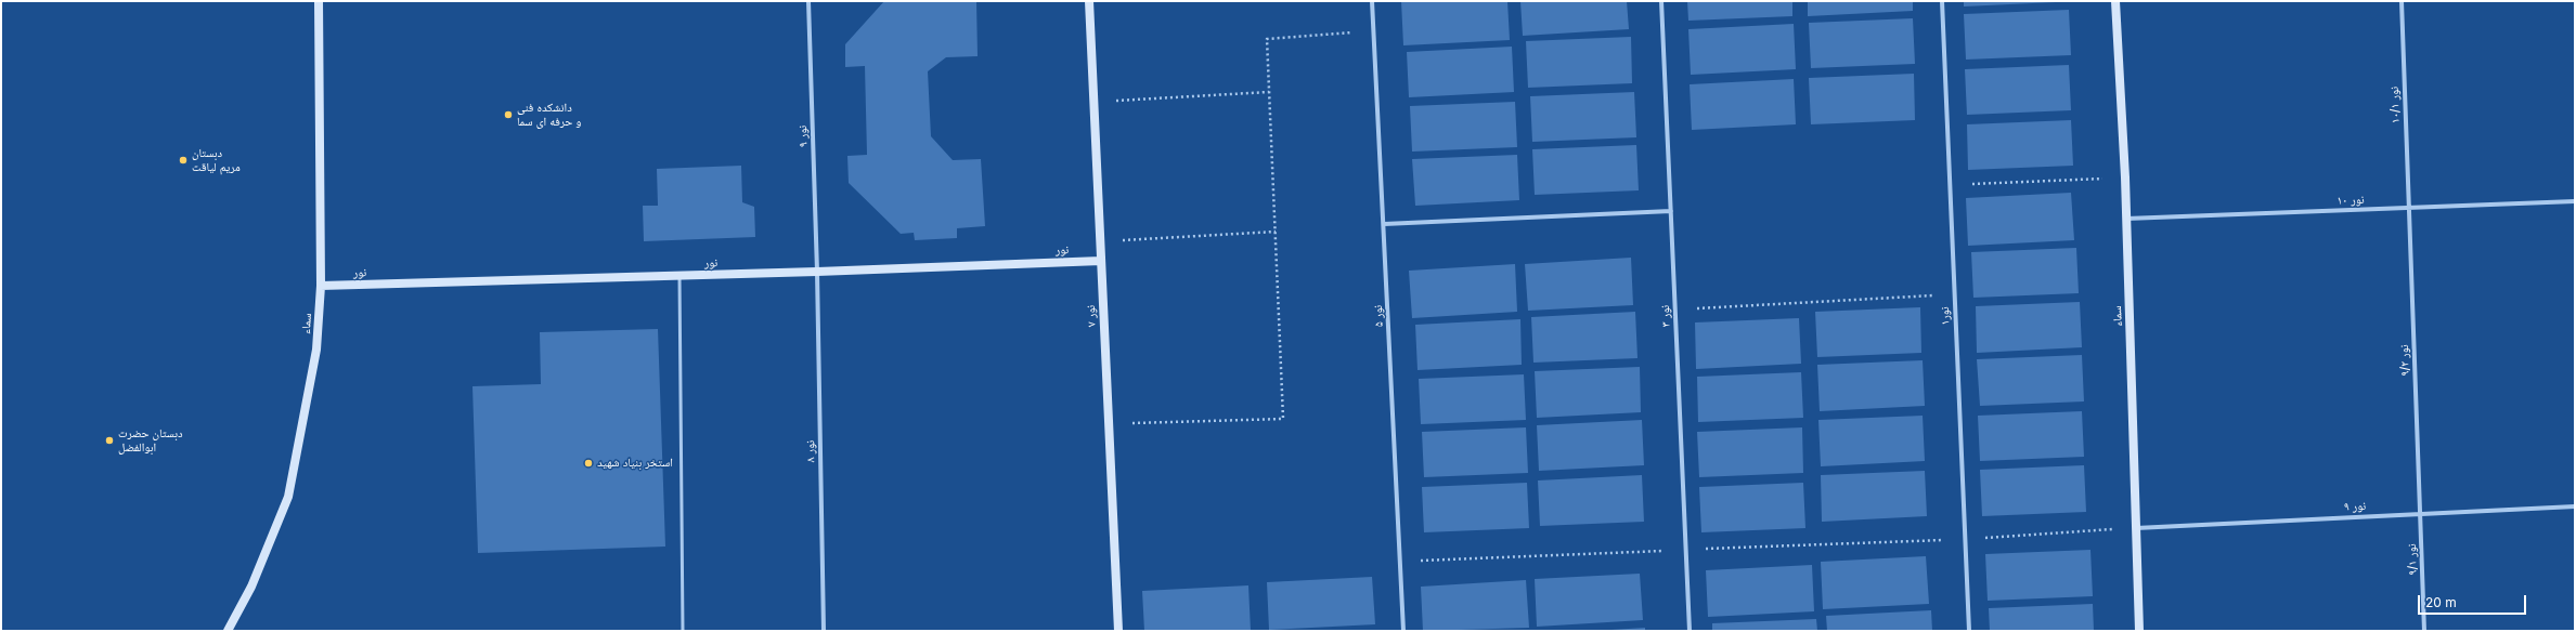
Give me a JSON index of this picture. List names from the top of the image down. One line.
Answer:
{"streets":{"street":["نور ۱۰/۱","نور ۹","نور ۱۰","نور","نور ۷","نور ۵","نور ۳","نور۱","سماء","نور ۹/۲","نور ۸","نور ۹/۱"]},"crossings":[["نور ۱۰/۱","نور ۱۰"],["نور ۱۰/۱","نور ۹/۲"],["نور ۹","نور"],["نور ۹","سماء"],["نور ۹","نور ۹/۲"],["نور ۹","نور ۸"],["نور ۹","نور ۹/۱"],["نور ۱۰","سماء"],["نور ۱۰","نور ۹/۲"],["نور","نور ۷"],["نور","سماء"],["نور","نور ۸"],["نور ۹/۲","نور ۹/۱"]],"places":["دانشکده فنی و حرفه ای سما","دبستان مریم لیاقت","دبستان حضرت ابوالفضل","استخر بنیاد شهید"],"scale_bar":"20 m"}
